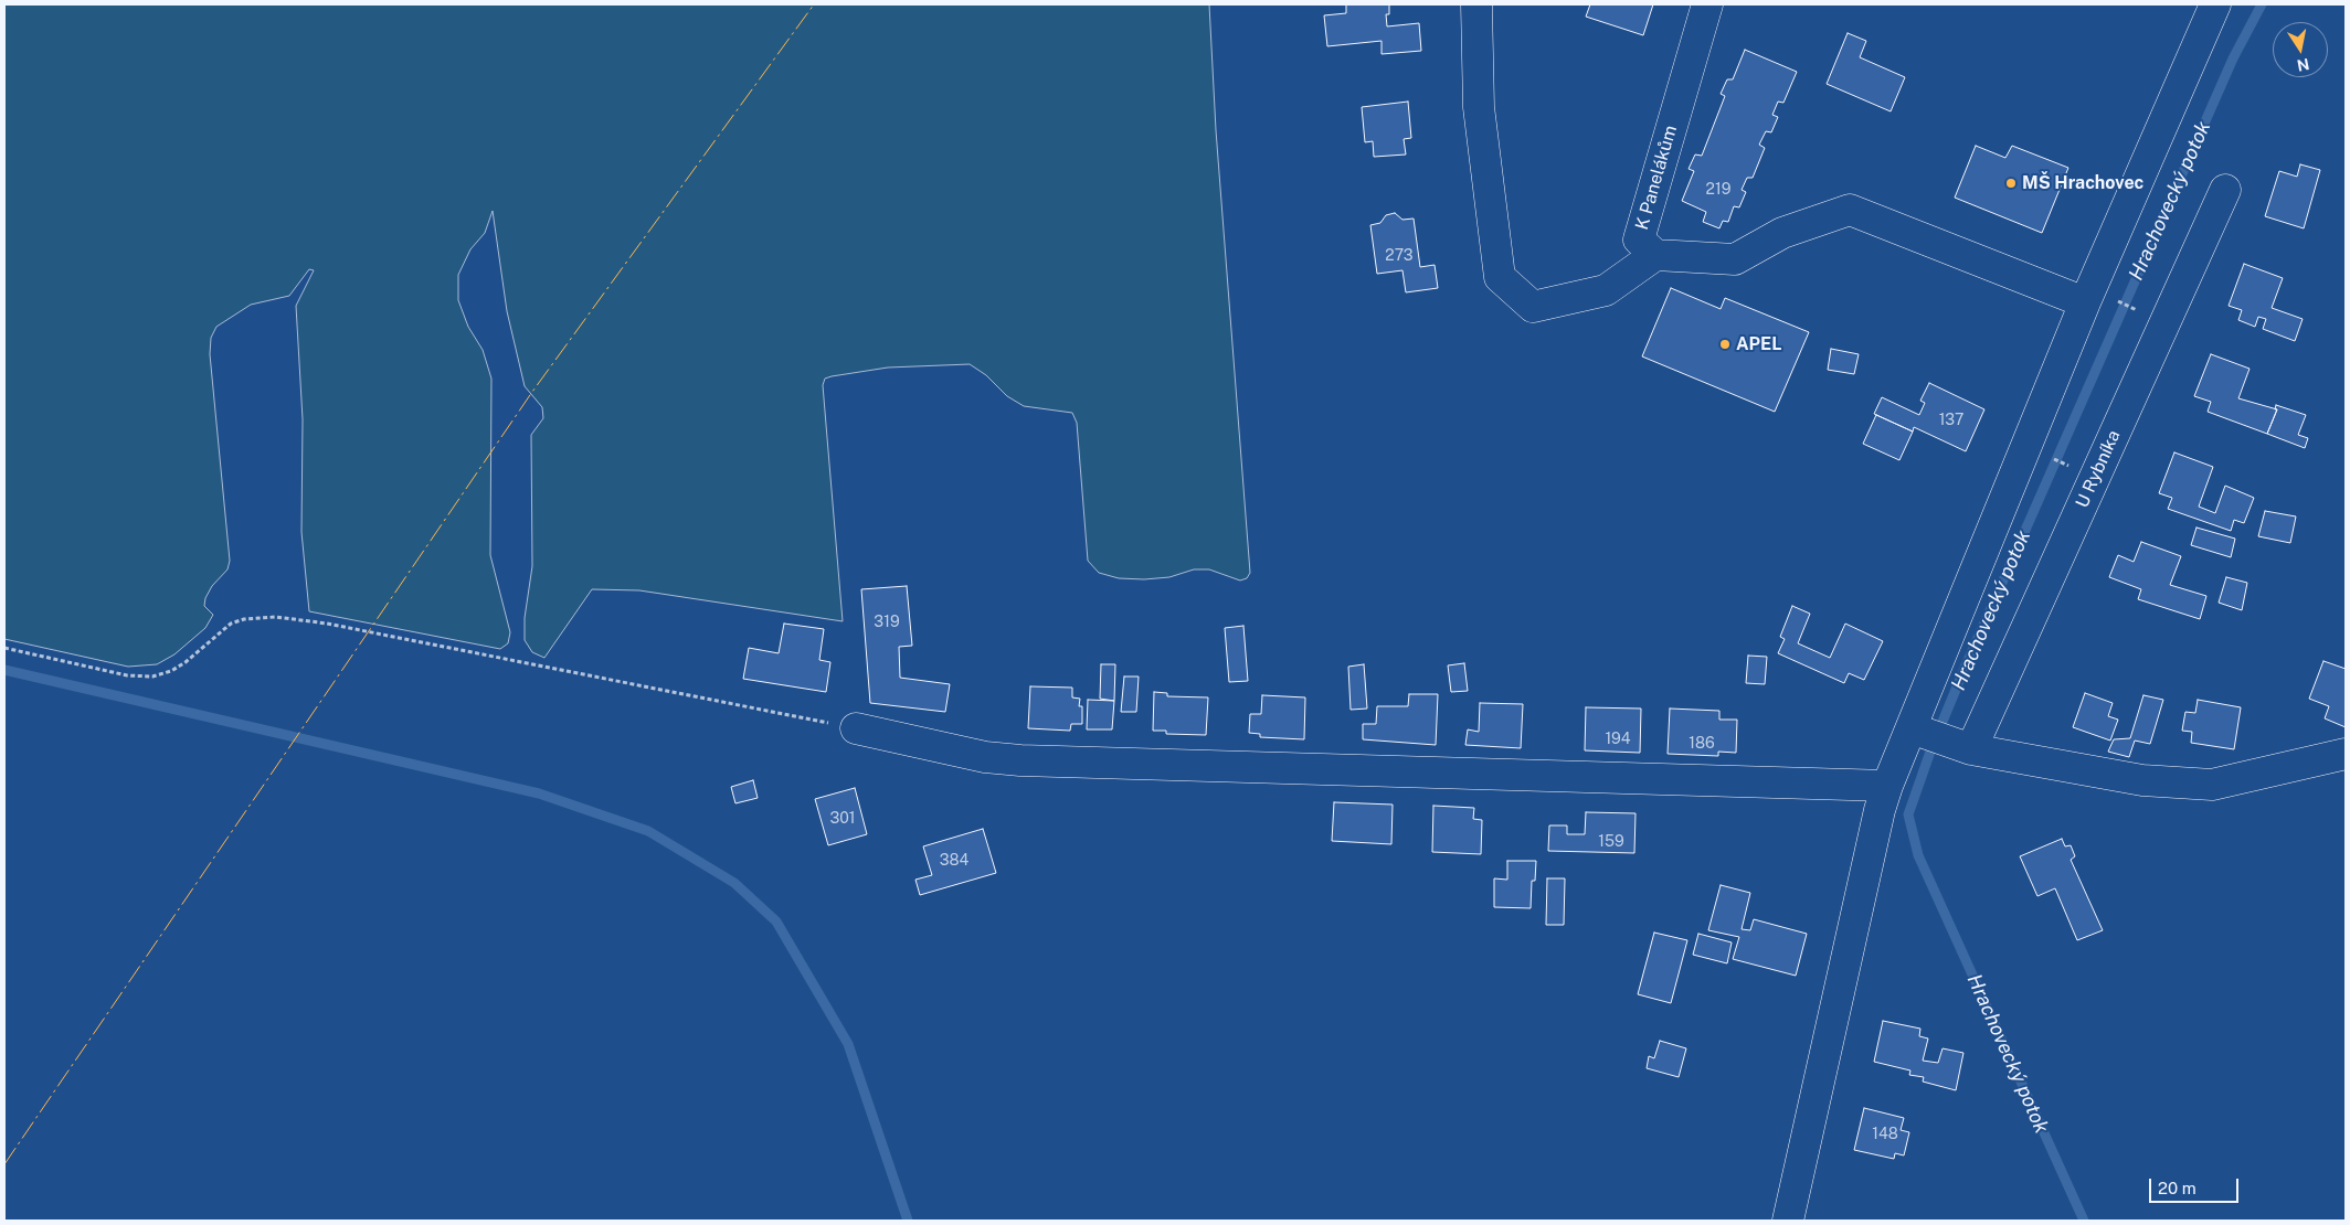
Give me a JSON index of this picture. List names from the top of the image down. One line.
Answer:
{"streets":{"street":["K Panelákům","U Rybníka"]},"water":["Hrachovecký potok"],"places":["MŠ Hrachovec","APEL"],"house_numbers":["219","273","137","319","194","186","301","159","384","148"],"scale_bar":"20 m","north":"bottom"}
